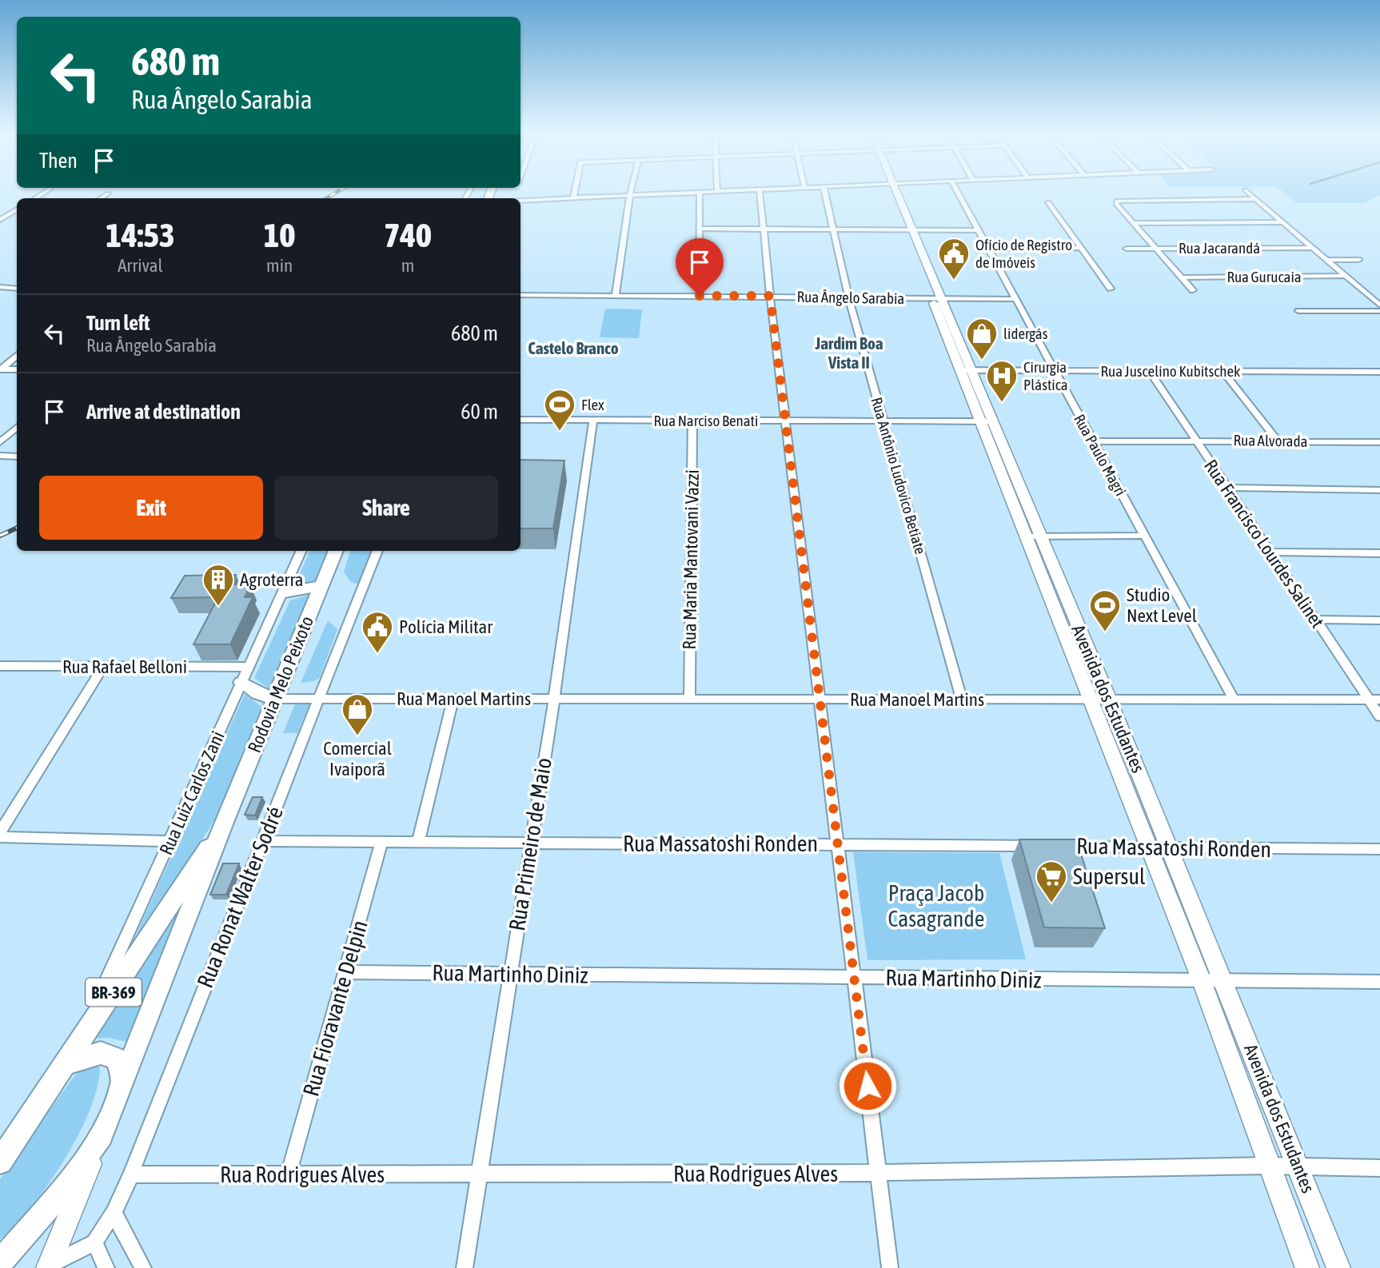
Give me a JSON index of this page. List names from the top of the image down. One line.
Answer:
{"streets":{"main road":["Rodovia Melo Peixoto","BR-369"],"street":["Rua Jacarandá","Rua Gurucaia","Rua Ângelo Sarabia","Rua Juscelino Kubitschek","Rua Narciso Benati","Rua Alvorada","Rua Paulo Magri","Rua Antônio Ludovico Betiate","Rua Francisco Lourdes Salinet","Rua Maria Mantovani Vazzi","Rua Rafael Belloni","Rua Manoel Martins","Avenida dos Estudantes","Rua Luiz Carlos Zani","Rua Massatoshi Ronden","Rua Primeiro de Maio","Rua Ronat Walter Sodré","Rua Martinho Diniz","Rua Fioravante Delpin","Rua Rodrigues Alves"]},"crossings":[["Rua Ângelo Sarabia","Rua Paulo Magri"],["Rua Ângelo Sarabia","Rua Antônio Ludovico Betiate"],["Rua Ângelo Sarabia","Avenida dos Estudantes"],["Rua Juscelino Kubitschek","Rua Paulo Magri"],["Rua Juscelino Kubitschek","Rua Francisco Lourdes Salinet"],["Rua Juscelino Kubitschek","Avenida dos Estudantes"],["Rua Narciso Benati","Rua Antônio Ludovico Betiate"],["Rua Narciso Benati","Rua Maria Mantovani Vazzi"],["Rua Narciso Benati","Avenida dos Estudantes"],["Rua Narciso Benati","Rua Primeiro de Maio"],["Rua Alvorada","Rua Paulo Magri"],["Rua Alvorada","Rua Francisco Lourdes Salinet"],["Rua Paulo Magri","Rua Manoel Martins"],["Rua Antônio Ludovico Betiate","Rua Manoel Martins"],["Rua Francisco Lourdes Salinet","Rua Manoel Martins"],["Rua Maria Mantovani Vazzi","Rua Manoel Martins"],["Rua Rafael Belloni","Rua Luiz Carlos Zani"],["Rodovia Melo Peixoto","Rua Manoel Martins"],["Rodovia Melo Peixoto","Rua Luiz Carlos Zani"],["Rua Manoel Martins","Avenida dos Estudantes"],["Rua Manoel Martins","Rua Primeiro de Maio"],["Rua Manoel Martins","Rua Ronat Walter Sodré"],["Avenida dos Estudantes","Rua Massatoshi Ronden"],["Avenida dos Estudantes","Rua Martinho Diniz"],["Avenida dos Estudantes","Rua Rodrigues Alves"],["Rua Massatoshi Ronden","Rua Primeiro de Maio"],["Rua Massatoshi Ronden","Rua Ronat Walter Sodré"],["Rua Massatoshi Ronden","Rua Fioravante Delpin"],["Rua Primeiro de Maio","Rua Martinho Diniz"],["Rua Primeiro de Maio","Rua Rodrigues Alves"],["Rua Ronat Walter Sodré","Rua Rodrigues Alves"],["Rua Martinho Diniz","Rua Fioravante Delpin"],["Rua Fioravante Delpin","Rua Rodrigues Alves"]],"districts":["Jardim Boa Vista II","Castelo Branco"],"parks":["Praça Jacob Casagrande"],"places":{"public building":["Ofício de Registro de Imóveis","Polícia Militar"],"shop":["lidergás","Comercial Ivaiporã"],"hospital":["Cirurgia Plástica"],"sports":["Flex","Studio Next Level"],"building":["Agroterra"],"supermarket":["Supersul"]},"page":{"turn":["680 m","Rua Ângelo Sarabia"],"then":"Then","eta":["14:53","Arrival","10","min","740","m"],"list":[{"name":"Turn left","note":"Rua Ângelo Sarabia","value":"680 m"},{"name":"Arrive at destination","value":"60 m"}],"buttons":["Exit","Share"]}}
